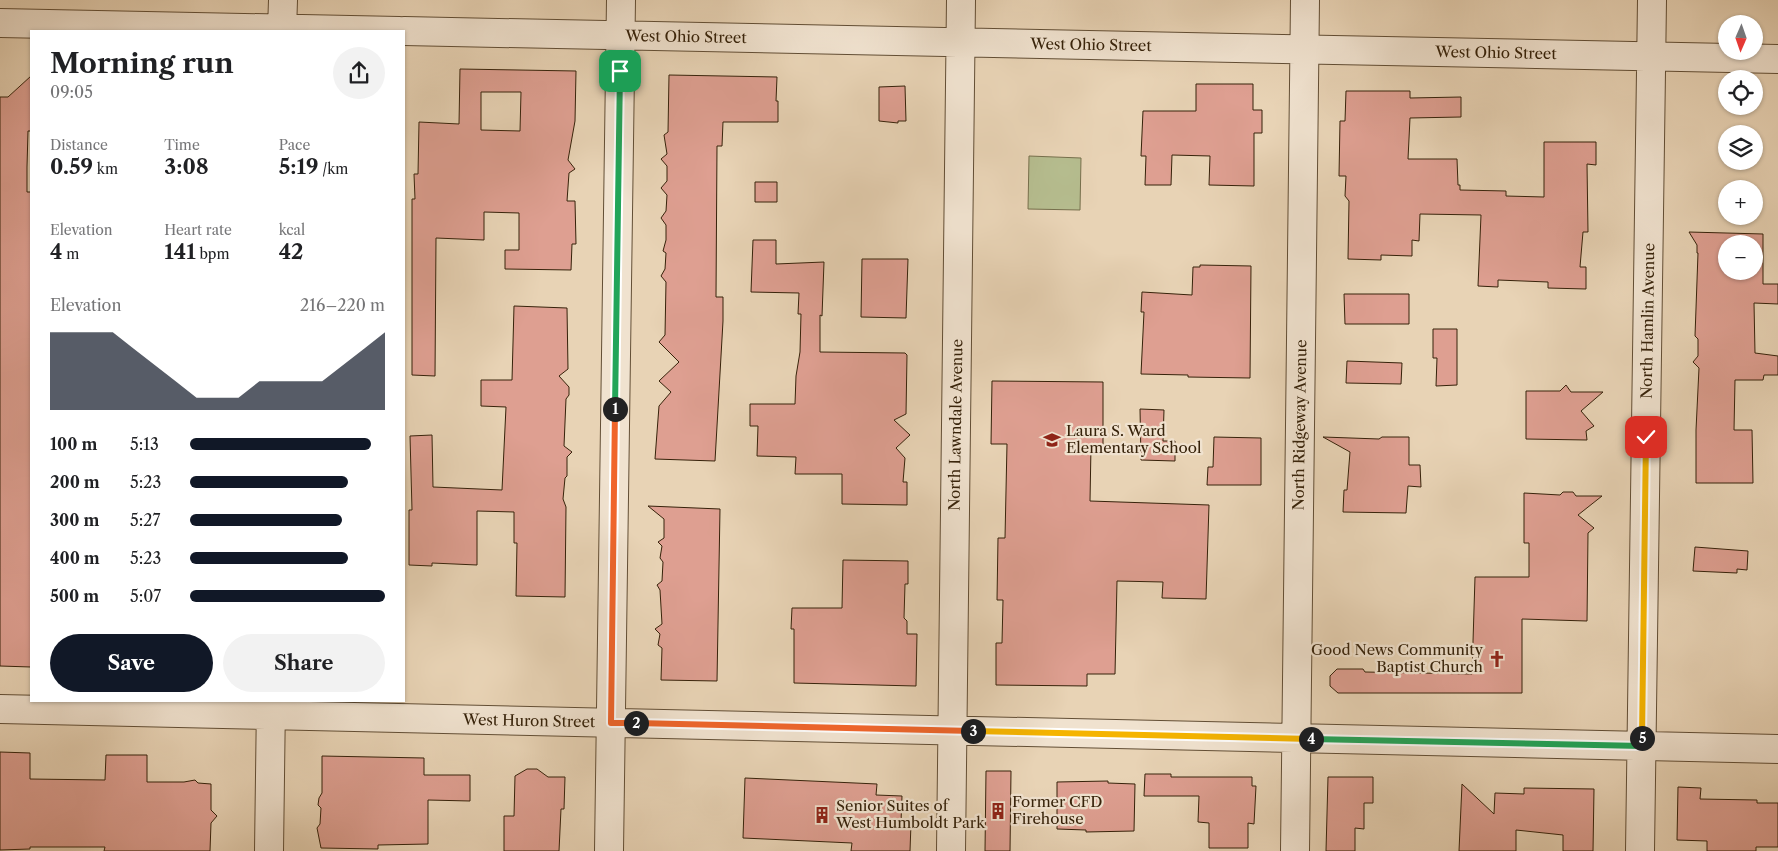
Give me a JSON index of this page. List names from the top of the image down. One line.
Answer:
{"streets":{"street":["West Ohio Street","North Hamlin Avenue","North Lawndale Avenue","North Ridgeway Avenue","West Huron Street"]},"crossings":[["West Ohio Street","North Hamlin Avenue"],["West Ohio Street","North Lawndale Avenue"],["West Ohio Street","North Ridgeway Avenue"],["North Hamlin Avenue","West Huron Street"],["North Lawndale Avenue","West Huron Street"],["North Ridgeway Avenue","West Huron Street"]],"places":{"school or university":["Laura S. Ward Elementary School"],"church":["Good News Community Baptist Church"],"building":["Former CFD Firehouse","Senior Suites of West Humboldt Park"]},"north":"bottom","page":{"map_buttons":["+","−"],"heading":["Morning run","09:05"],"stats":[["Distance","0.59 km"],["Time","3:08"],["Pace","5:19 /km"],["Elevation","4 m"],["Heart rate","141 bpm"],["kcal","42"]],"chart":["Elevation","216–220 m"],"pins":["1","2","3","5","4"],"list":[{"name":"100 m","note":"5:13"},{"name":"200 m","note":"5:23"},{"name":"300 m","note":"5:27"},{"name":"400 m","note":"5:23"},{"name":"500 m","note":"5:07"}],"buttons":["Save","Share"]}}
